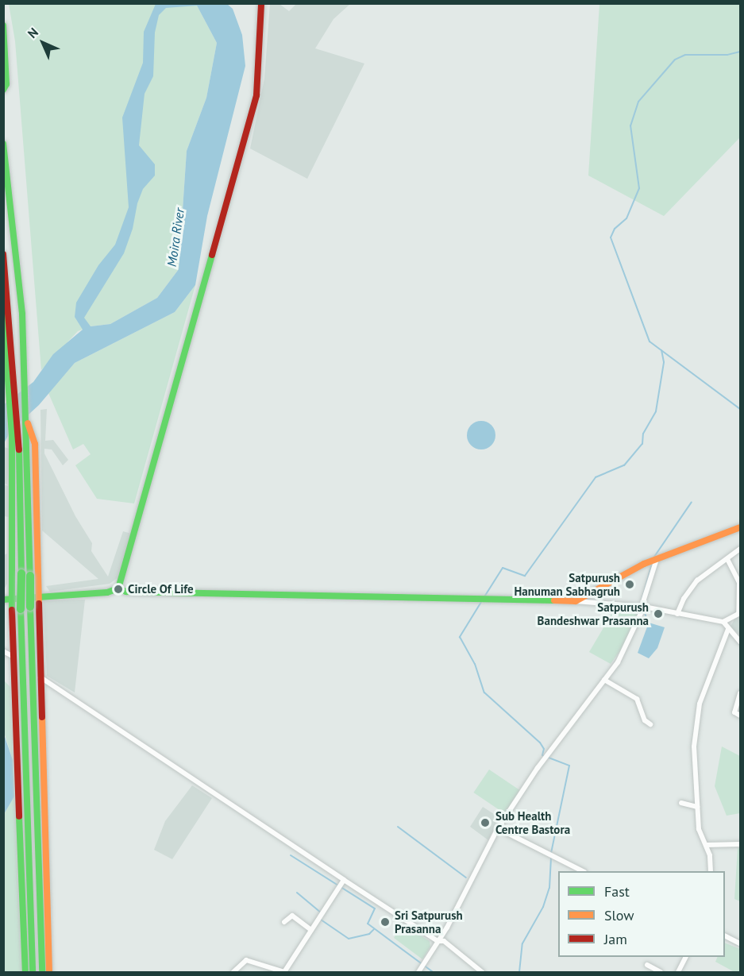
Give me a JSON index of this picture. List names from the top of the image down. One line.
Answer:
{"water":["Moira River"],"places":["Satpurush Hanuman Sabhagruh","Circle Of Life","Satpurush Bandeshwar Prasanna","Sub Health Centre Bastora","Sri Satpurush Prasanna"],"legend":["Fast","Slow","Jam"],"north":"top left"}
